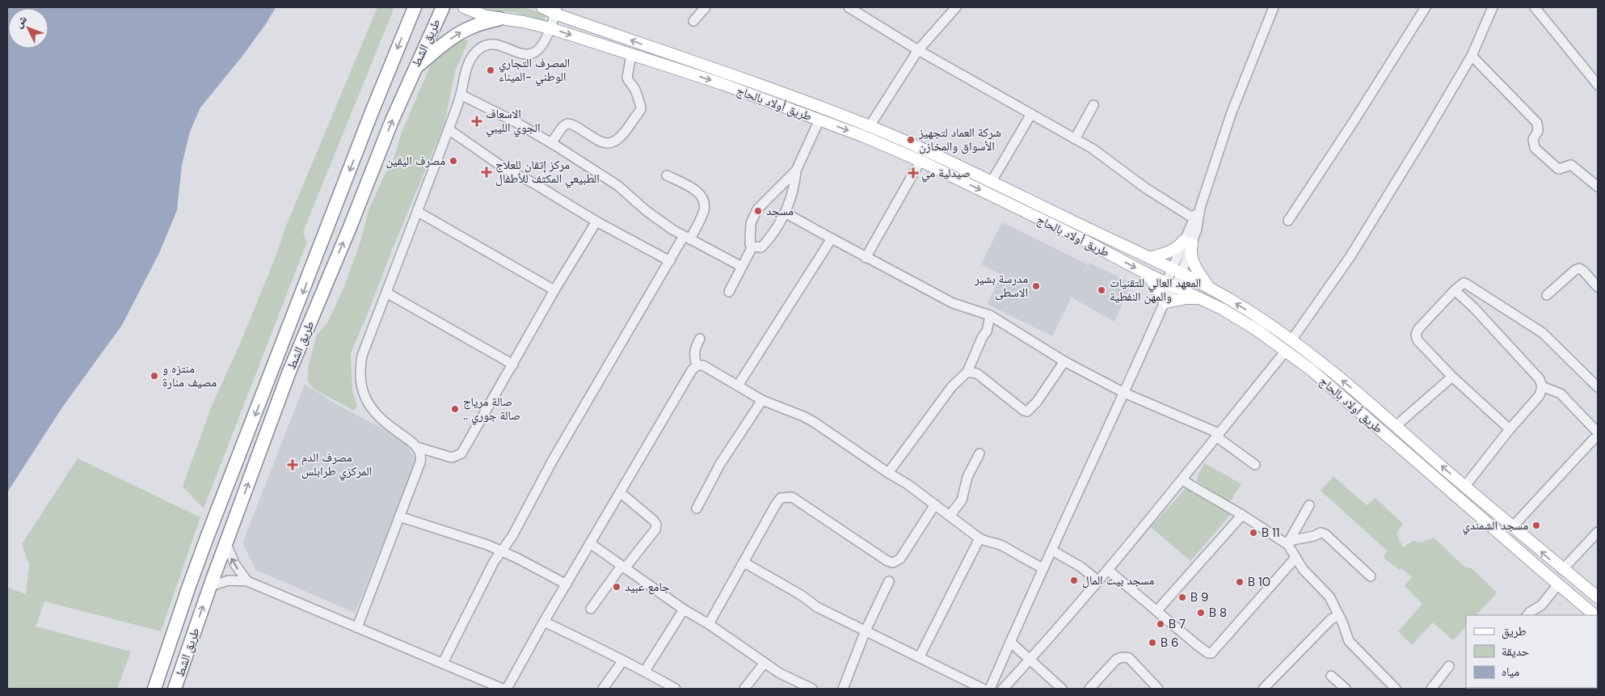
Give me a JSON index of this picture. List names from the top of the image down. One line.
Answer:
{"streets":{"highway":["طريق الشط"],"main road":["طريق أولاد بالحاج"]},"places":{"other":["المصرف التجاري الوطني -الميناء","شركة العماد لتجهيز الأسواق والمخازن","مصرف اليقين","مسجد","مدرسة بشير الاسطى","المعهد العالي للتقنيات والمهن النفطية","منتزه و مصيف منارة","صالة مرياج .. صالة جوري","مسجد الشمندي","B 11","مسجد بيت المال","B 10","جامع عبيد","B 9","B 8","B 7","B 6"],"health":["الاسعاف الجوي الليبي","مركز إتقان للعلاج الطبيعي المكثف للأطفال","صيدلية مي","مصرف الدم المركزي طرابلس"]},"legend":["طريق","حديقة","مياه"],"north":"top left"}
